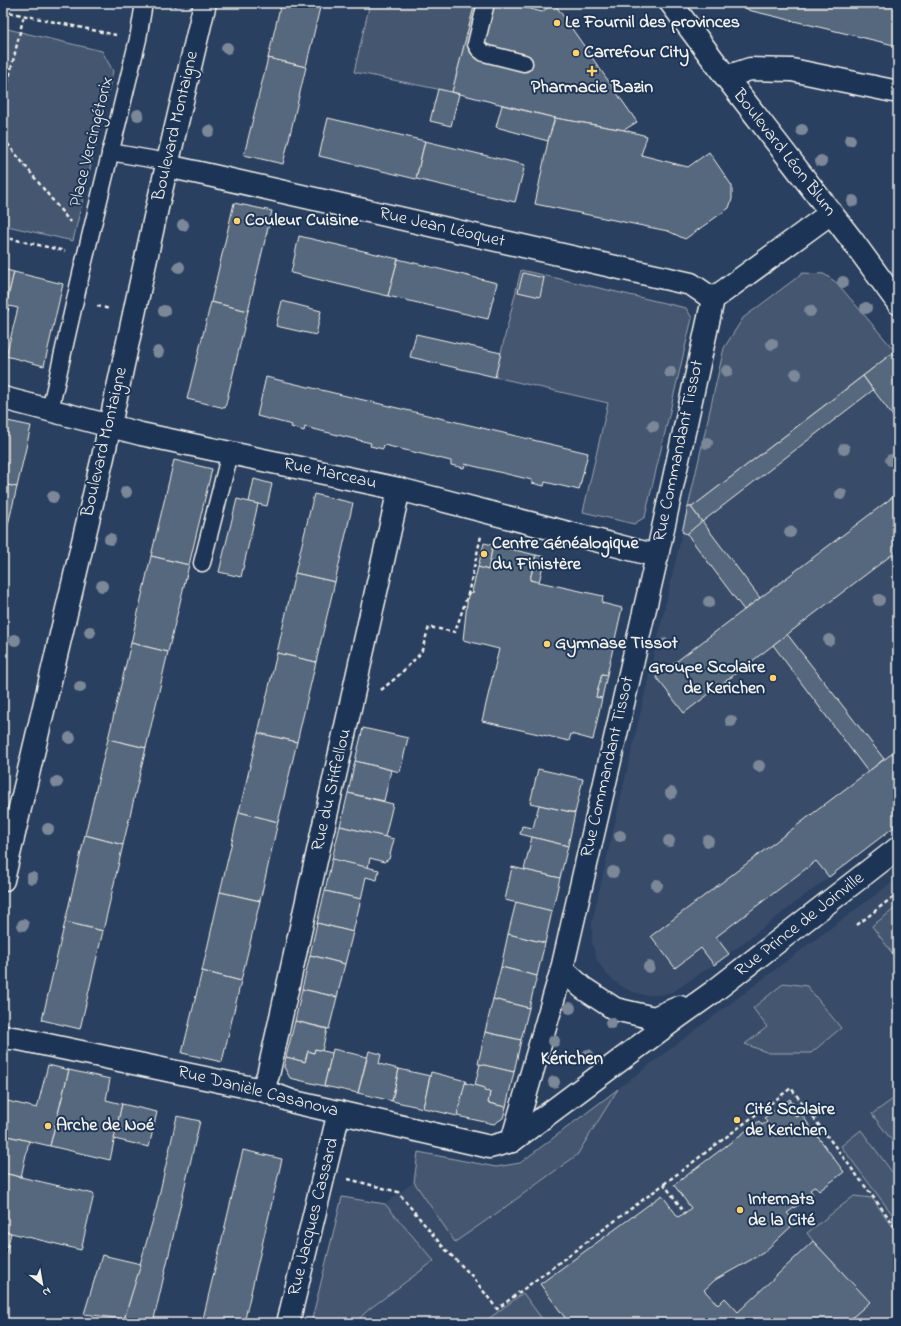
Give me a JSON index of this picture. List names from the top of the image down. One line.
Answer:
{"streets":{"street":["Boulevard Montaigne","Boulevard Léon Blum","Rue Jean Léoquet","Rue Commandant Tissot","Rue Marceau","Rue du Stiffellou","Rue Prince de Joinville","Rue Danièle Casanova","Rue Jacques Cassard"],"lane":["Place Vercingétorix"]},"crossings":[["Boulevard Montaigne","Rue Jean Léoquet"],["Boulevard Montaigne","Rue Marceau"],["Place Vercingétorix","Rue Marceau"],["Rue Jean Léoquet","Rue Commandant Tissot"],["Rue Commandant Tissot","Rue Marceau"],["Rue Commandant Tissot","Rue Prince de Joinville"],["Rue Commandant Tissot","Rue Danièle Casanova"],["Rue Marceau","Rue du Stiffellou"],["Rue du Stiffellou","Rue Danièle Casanova"],["Rue Prince de Joinville","Rue Danièle Casanova"],["Rue Danièle Casanova","Rue Jacques Cassard"]],"districts":["Kérichen"],"places":{"other":["Le Fournil des provinces","Carrefour City","Couleur Cuisine","Centre Généalogique du Finistère","Gymnase Tissot","Groupe Scolaire de Kerichen","Cité Scolaire de Kerichen","Arche de Noé","Internats de la Cité"],"health":["Pharmacie Bazin"]},"north":"bottom right"}
